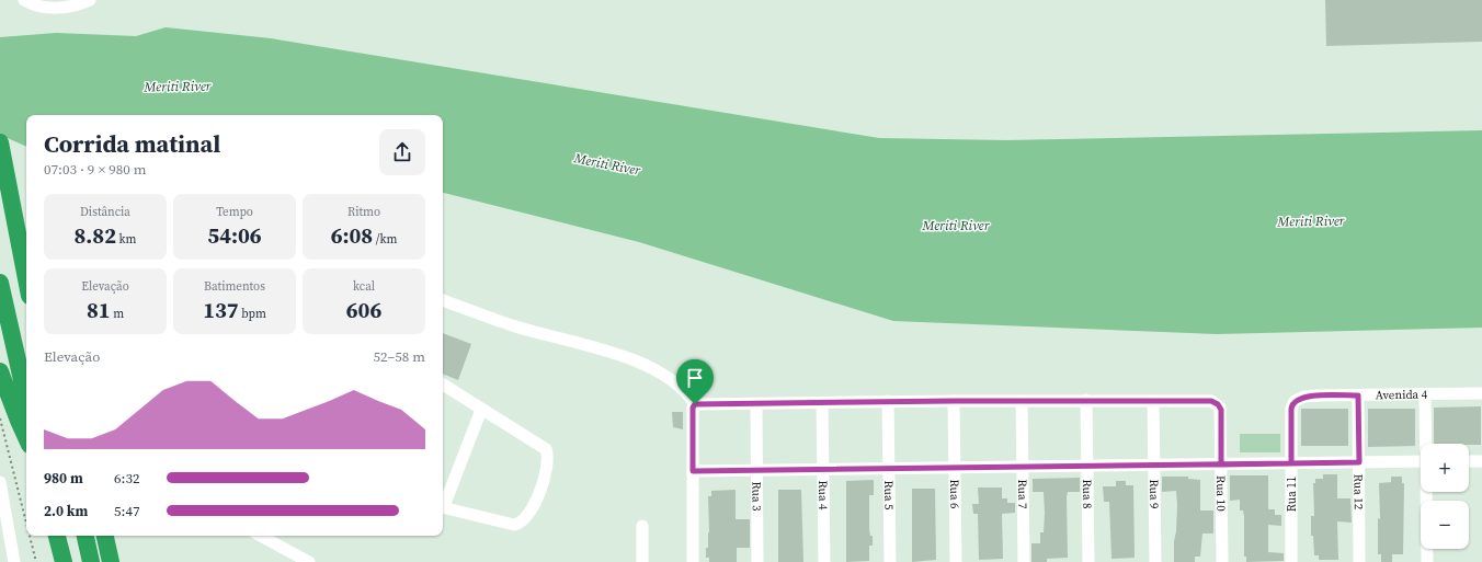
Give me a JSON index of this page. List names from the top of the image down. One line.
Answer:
{"streets":{"street":["Avenida 4","Rua 12","Rua 10","Rua 6","Rua 7","Rua 8","Rua 9","Rua 11","Rua 4","Rua 5","Rua 3"]},"crossings":[["Avenida 4","Rua 12"],["Avenida 4","Rua 11"],["Rua 10","Rua 9"]],"water":["Meriti River"],"page":{"heading":["Corrida matinal","07:03 · 9 × 980 m"],"stats":[["Distância","8.82 km"],["Tempo","54:06"],["Ritmo","6:08 /km"],["Elevação","81 m"],["Batimentos","137 bpm"],["kcal","606"]],"chart":["Elevação","52–58 m"],"map_buttons":["+","−"],"list":[{"name":"980 m","note":"6:32"},{"name":"2.0 km","note":"5:47"}]}}
